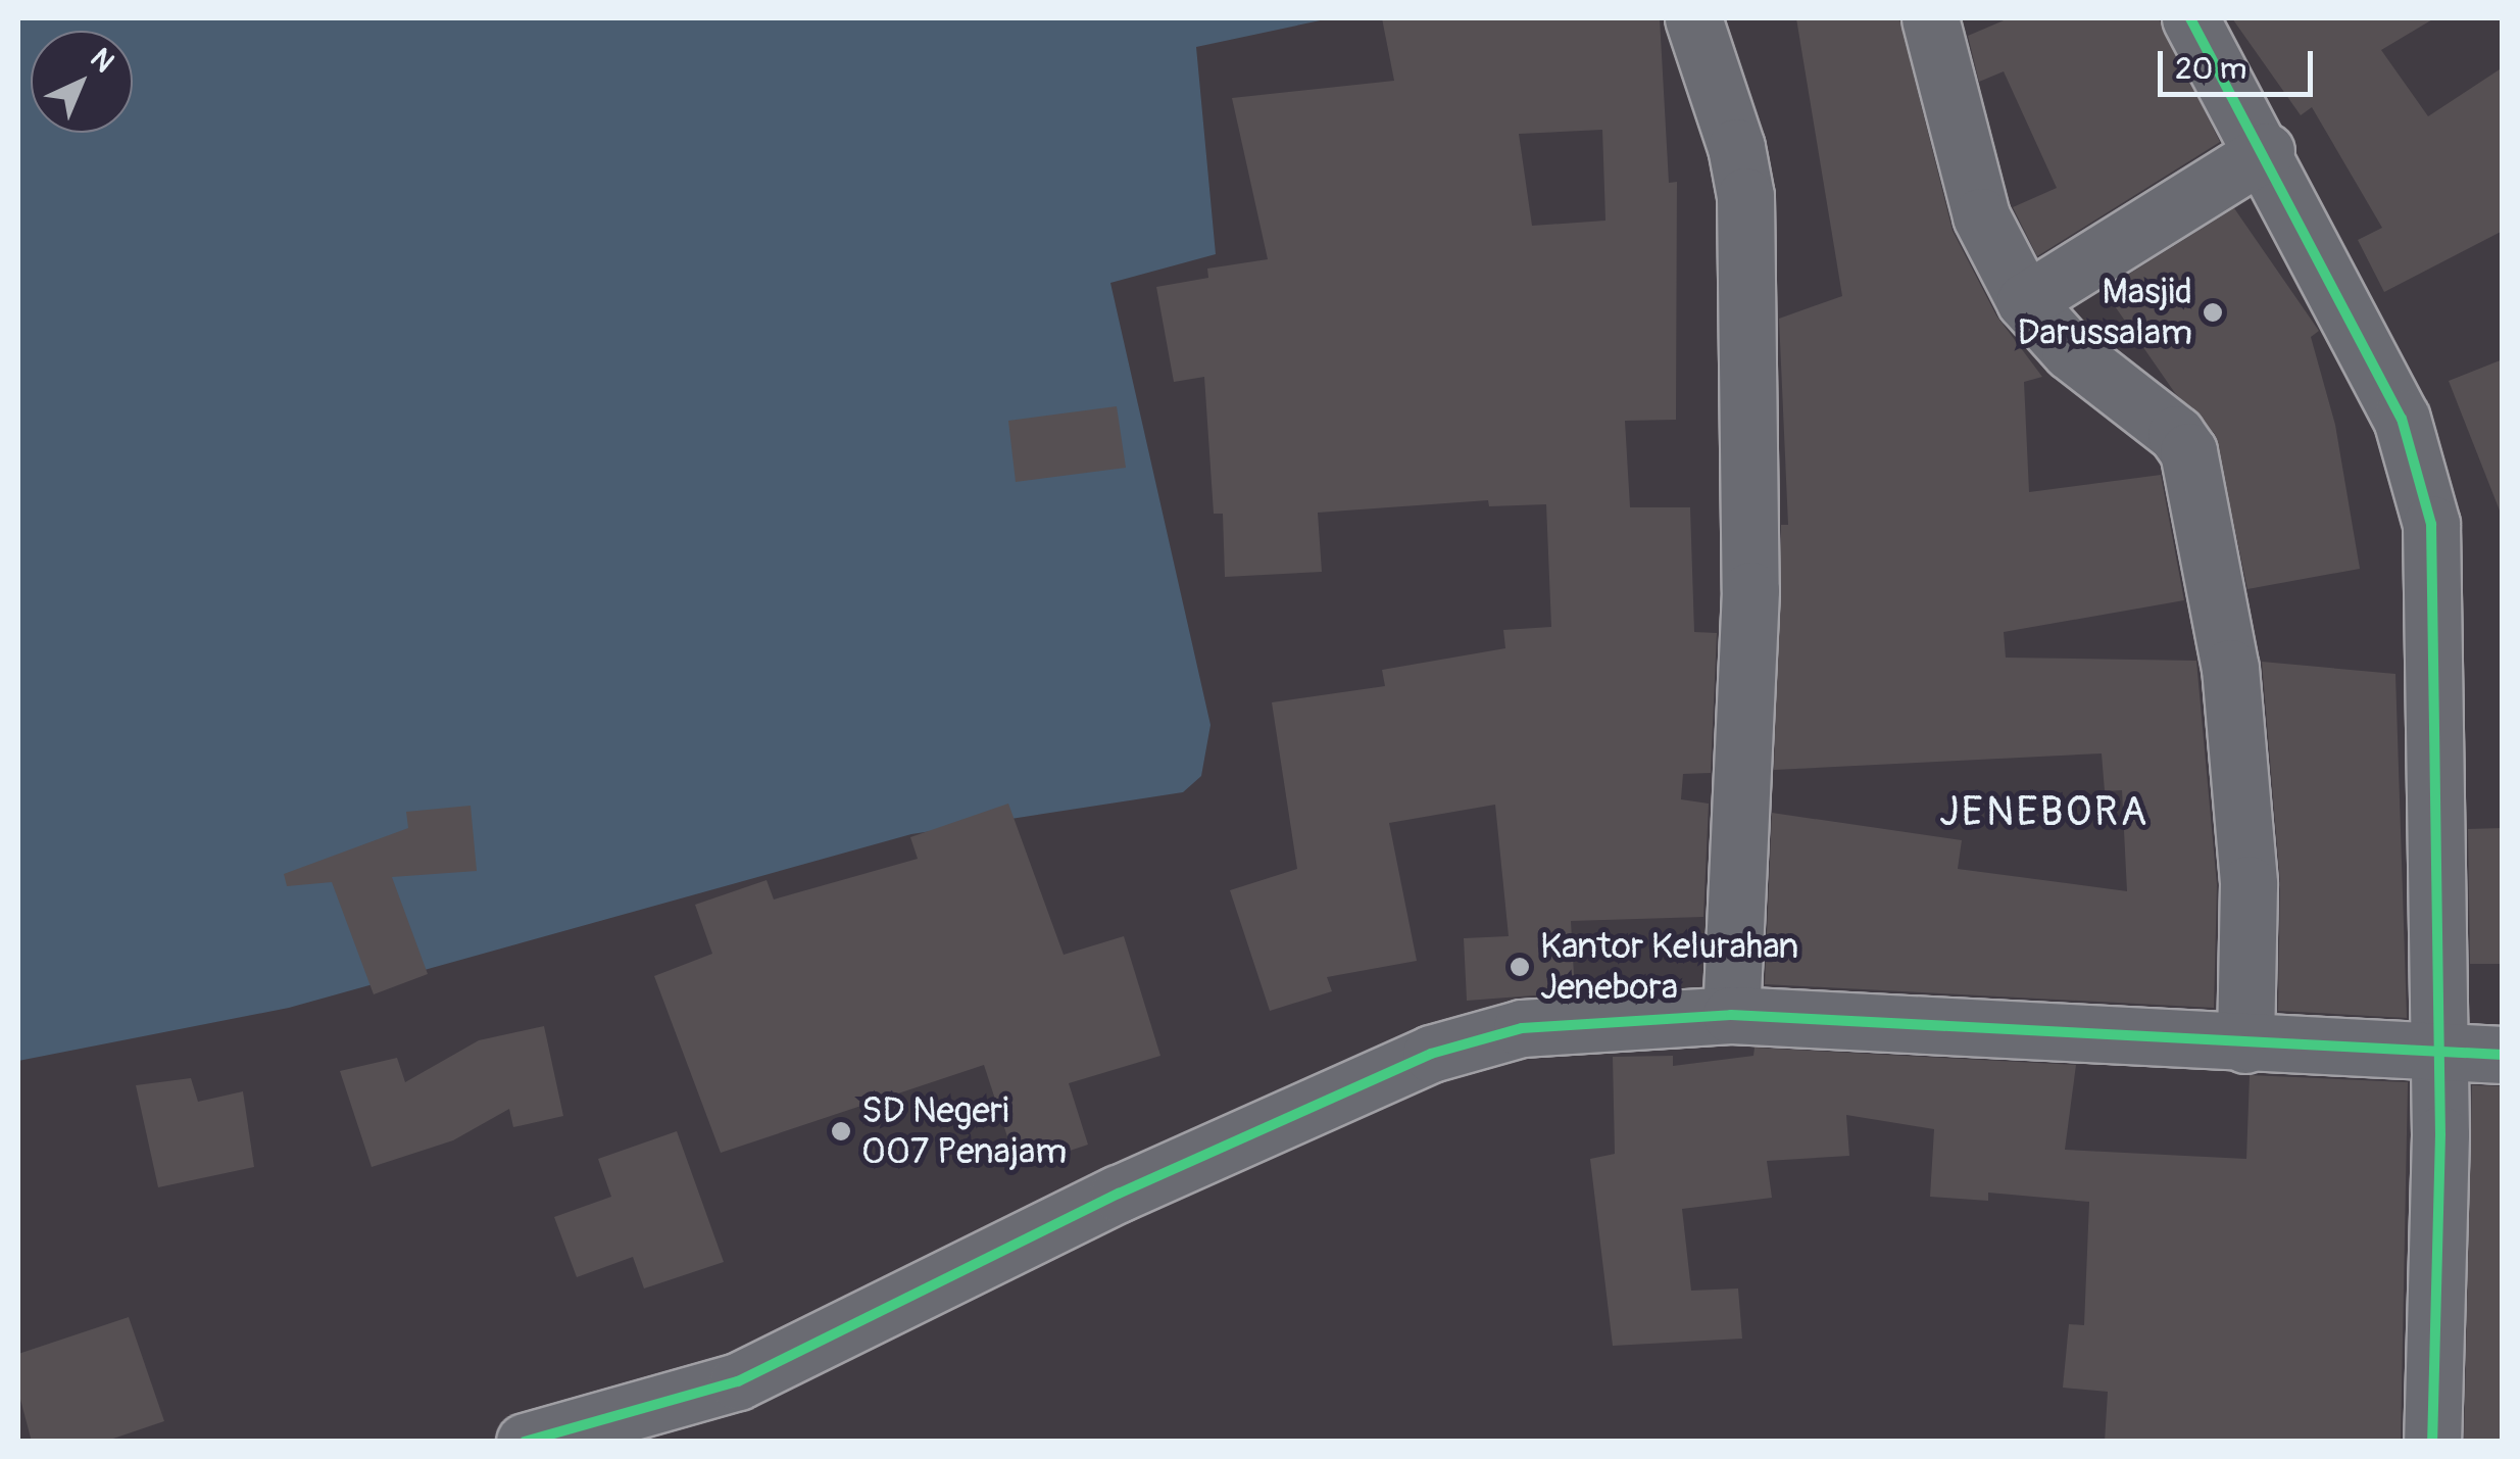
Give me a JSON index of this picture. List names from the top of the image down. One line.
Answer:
{"districts":["JENEBORA"],"places":["Masjid Darussalam","Kantor Kelurahan Jenebora","SD Negeri 007 Penajam"],"scale_bar":"20 m","north":"top right"}
